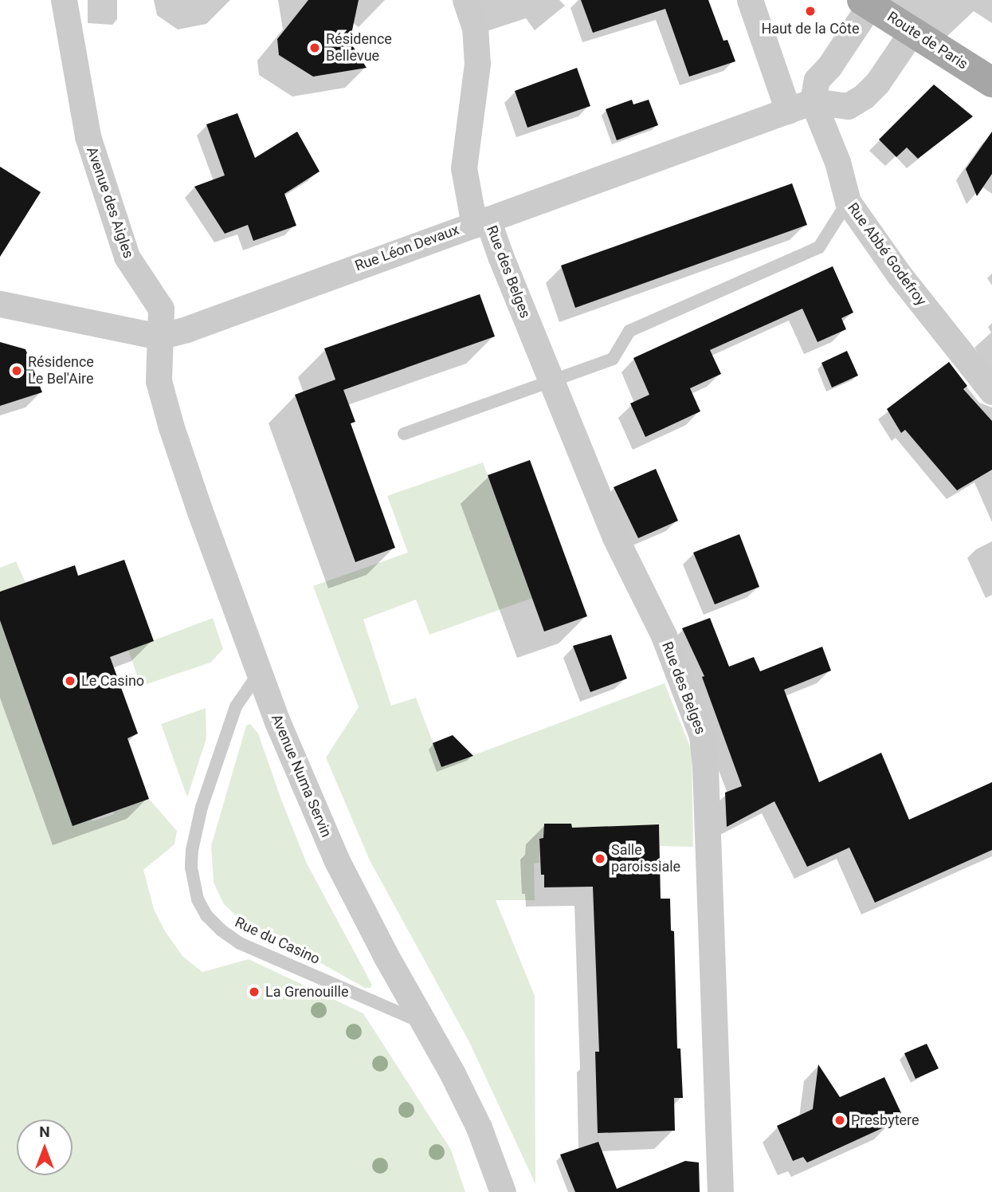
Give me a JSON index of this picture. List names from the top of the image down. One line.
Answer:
{"streets":{"main road":["Route de Paris"],"street":["Avenue des Aigles","Rue Léon Devaux","Rue Abbé Godefroy","Rue des Belges","Avenue Numa Servin"],"lane":["Rue du Casino"]},"crossings":[["Route de Paris","Rue Léon Devaux"],["Avenue des Aigles","Rue Léon Devaux"],["Avenue des Aigles","Avenue Numa Servin"],["Rue Léon Devaux","Rue Abbé Godefroy"],["Rue Léon Devaux","Rue des Belges"],["Rue Léon Devaux","Avenue Numa Servin"],["Avenue Numa Servin","Rue du Casino"]],"places":["Haut de la Côte","Résidence Bellevue","Résidence Le Bel'Aire","Le Casino","Salle paroissiale","La Grenouille","Presbytere"],"north":"top"}
